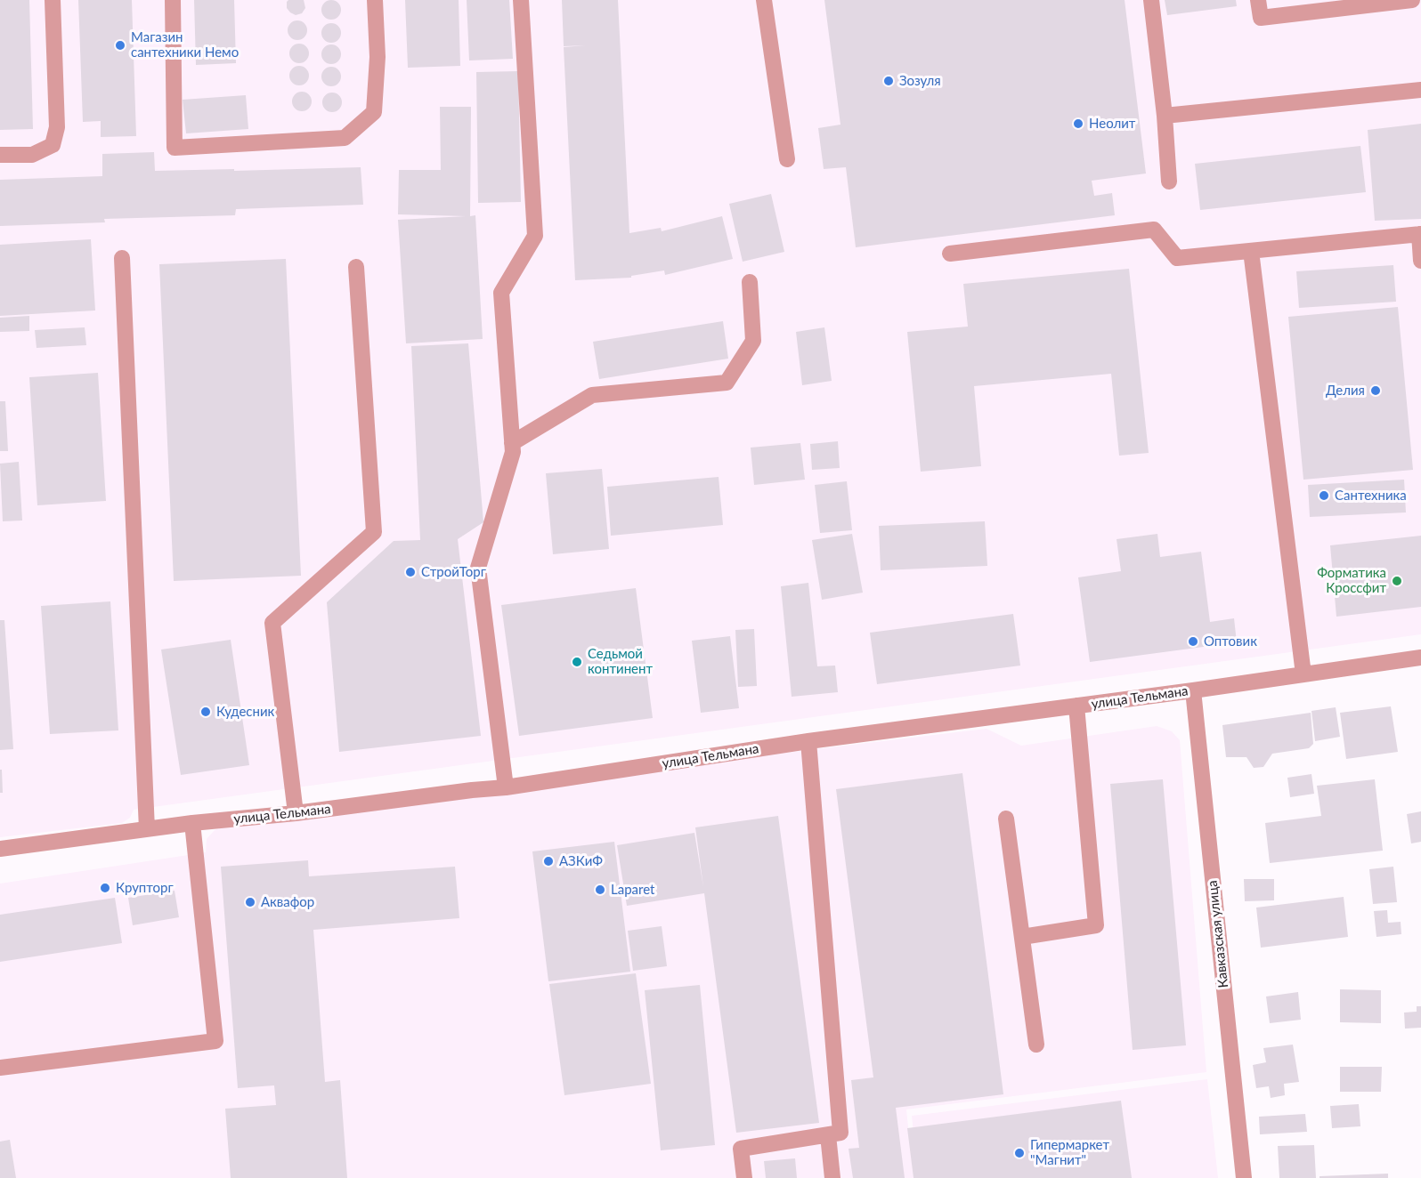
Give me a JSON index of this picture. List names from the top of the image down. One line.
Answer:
{"streets":{"street":["улица Тельмана","Кавказская улица"]},"crossings":[["улица Тельмана","Кавказская улица"]],"places":["Магазин сантехники Немо","Зозуля","Неолит","Делия","Сантехника","СтройТорг","Форматика Кроссфит","Оптовик","Седьмой континент","Кудесник","АЗКиФ","Крупторг","Laparet","Аквафор","Гипермаркет \"Магнит\""]}
